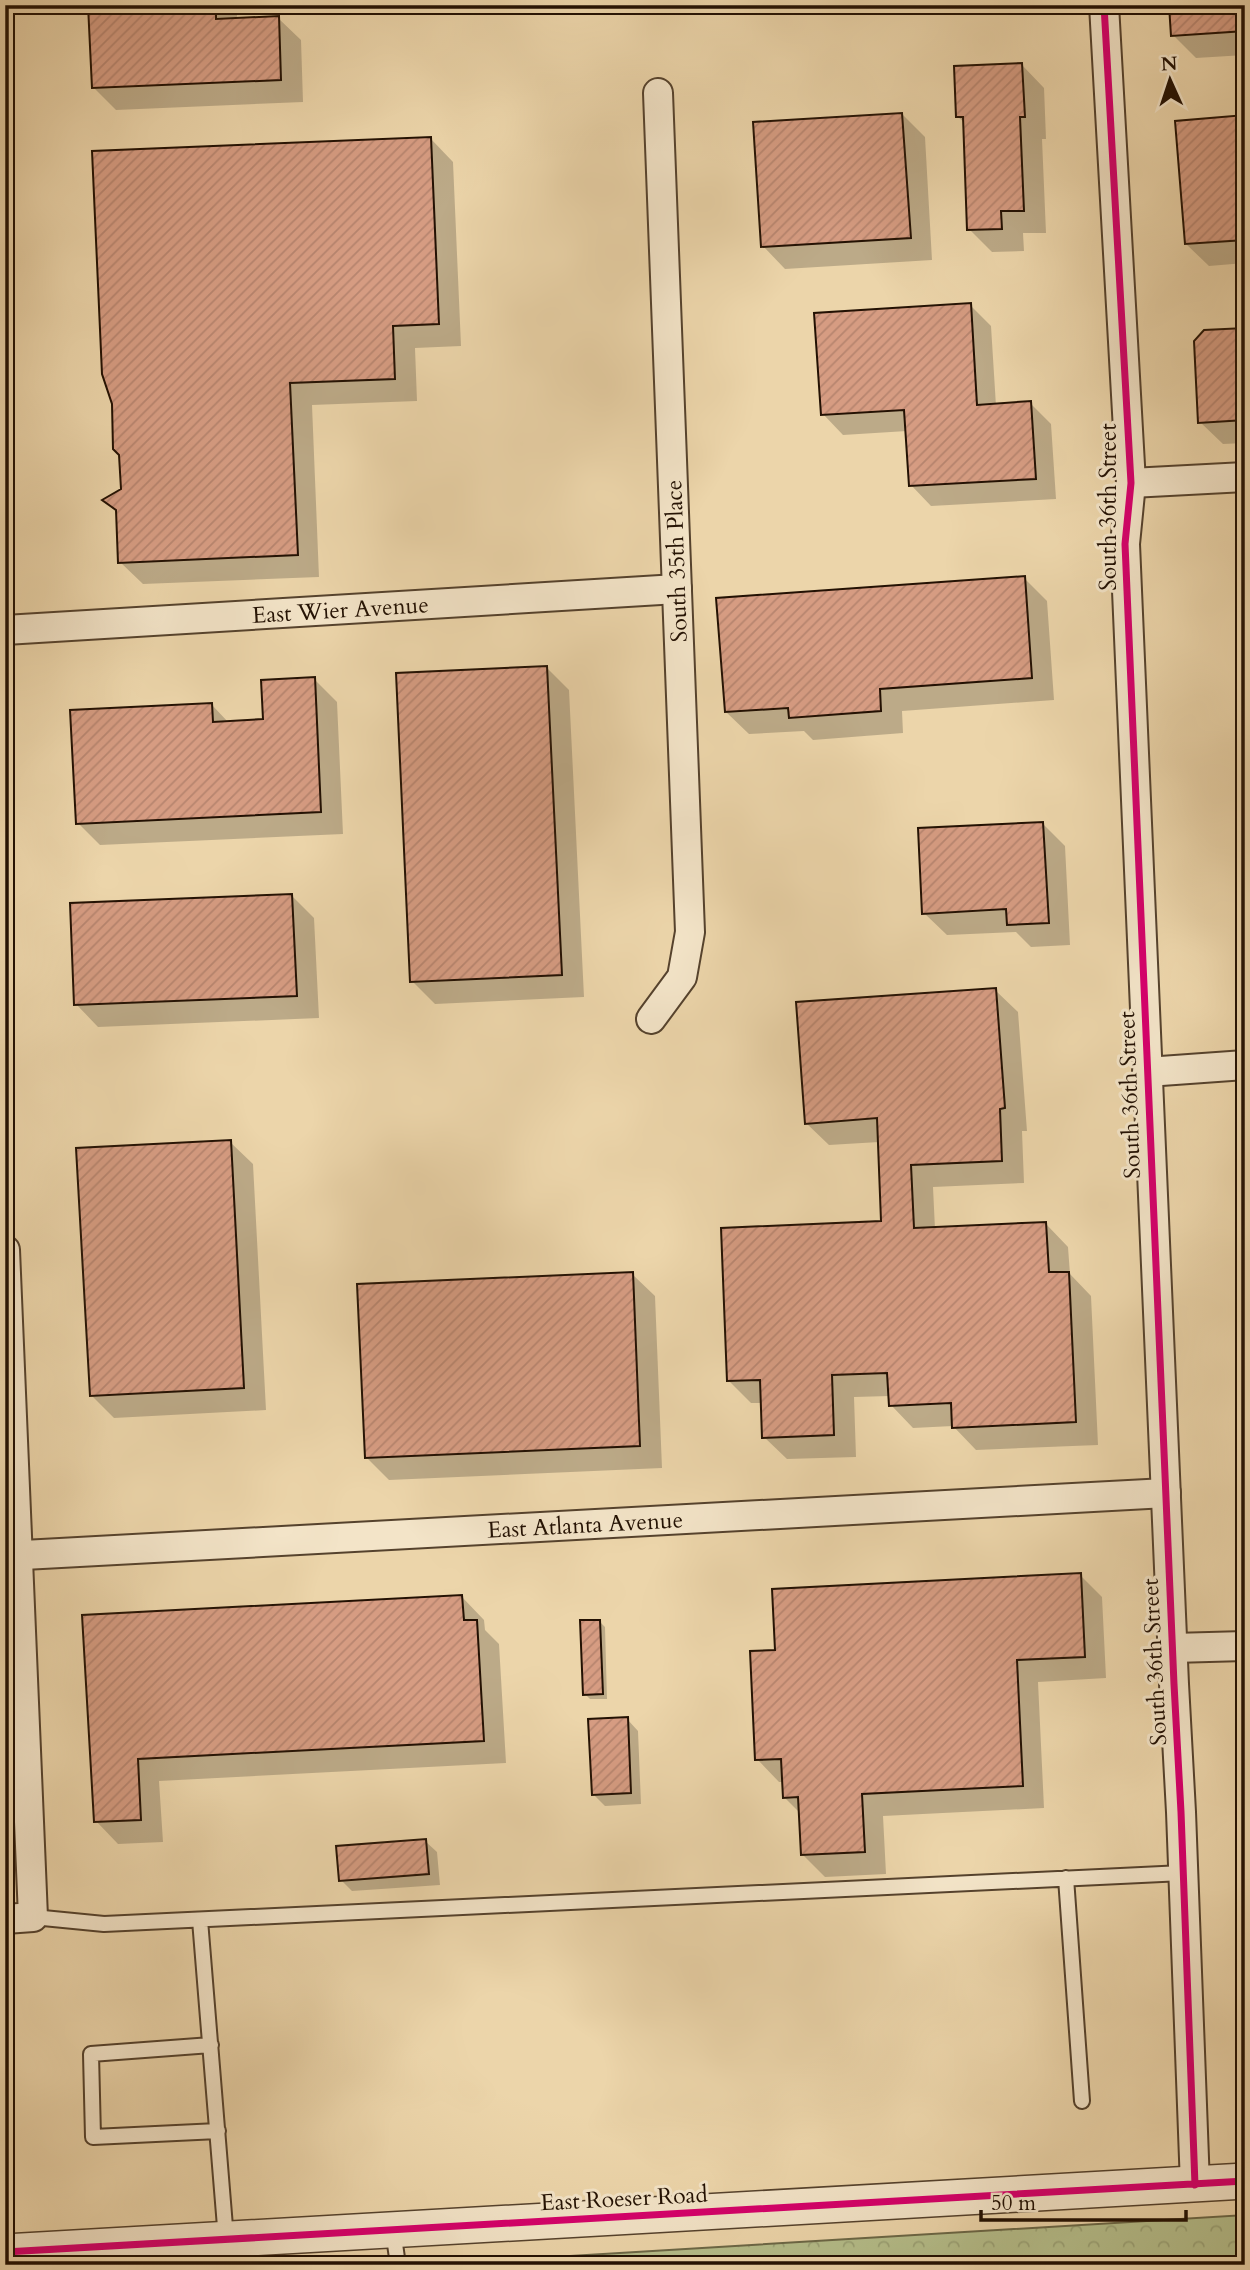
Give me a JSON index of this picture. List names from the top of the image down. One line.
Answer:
{"streets":{"street":["South 36th Street","South 35th Place","East Wier Avenue","East Atlanta Avenue","East Roeser Road"]},"crossings":[["South 36th Street","East Atlanta Avenue"],["South 36th Street","East Roeser Road"],["South 35th Place","East Wier Avenue"]],"scale_bar":"50 m","north":"top"}
